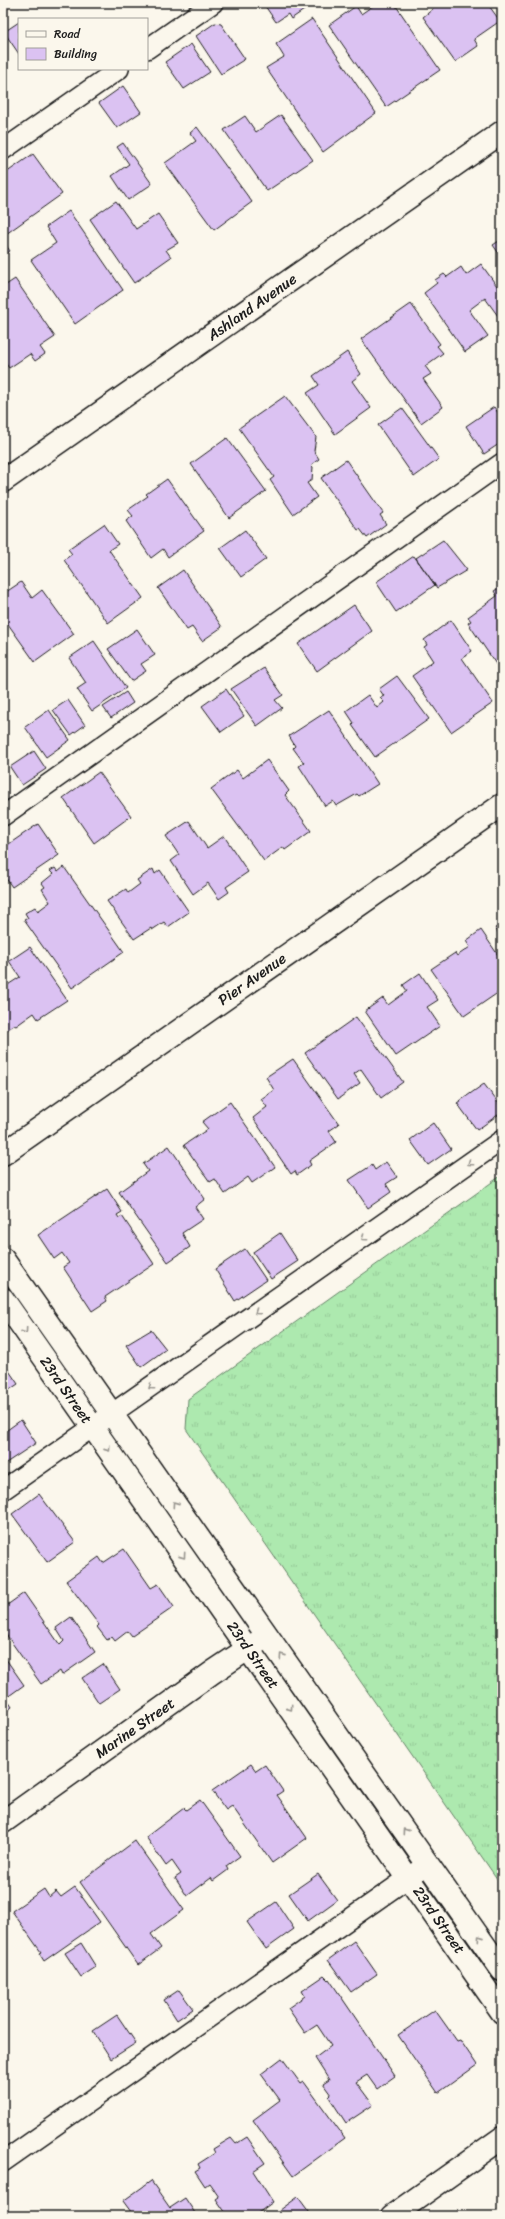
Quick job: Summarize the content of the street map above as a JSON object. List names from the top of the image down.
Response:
{
  "streets": {
    "street": [
      "Ashland Avenue",
      "Pier Avenue",
      "23rd Street",
      "Marine Street"
    ]
  },
  "crossings": [
    ["23rd Street", "Marine Street"]
  ],
  "legend": ["Road", "Building"]
}
